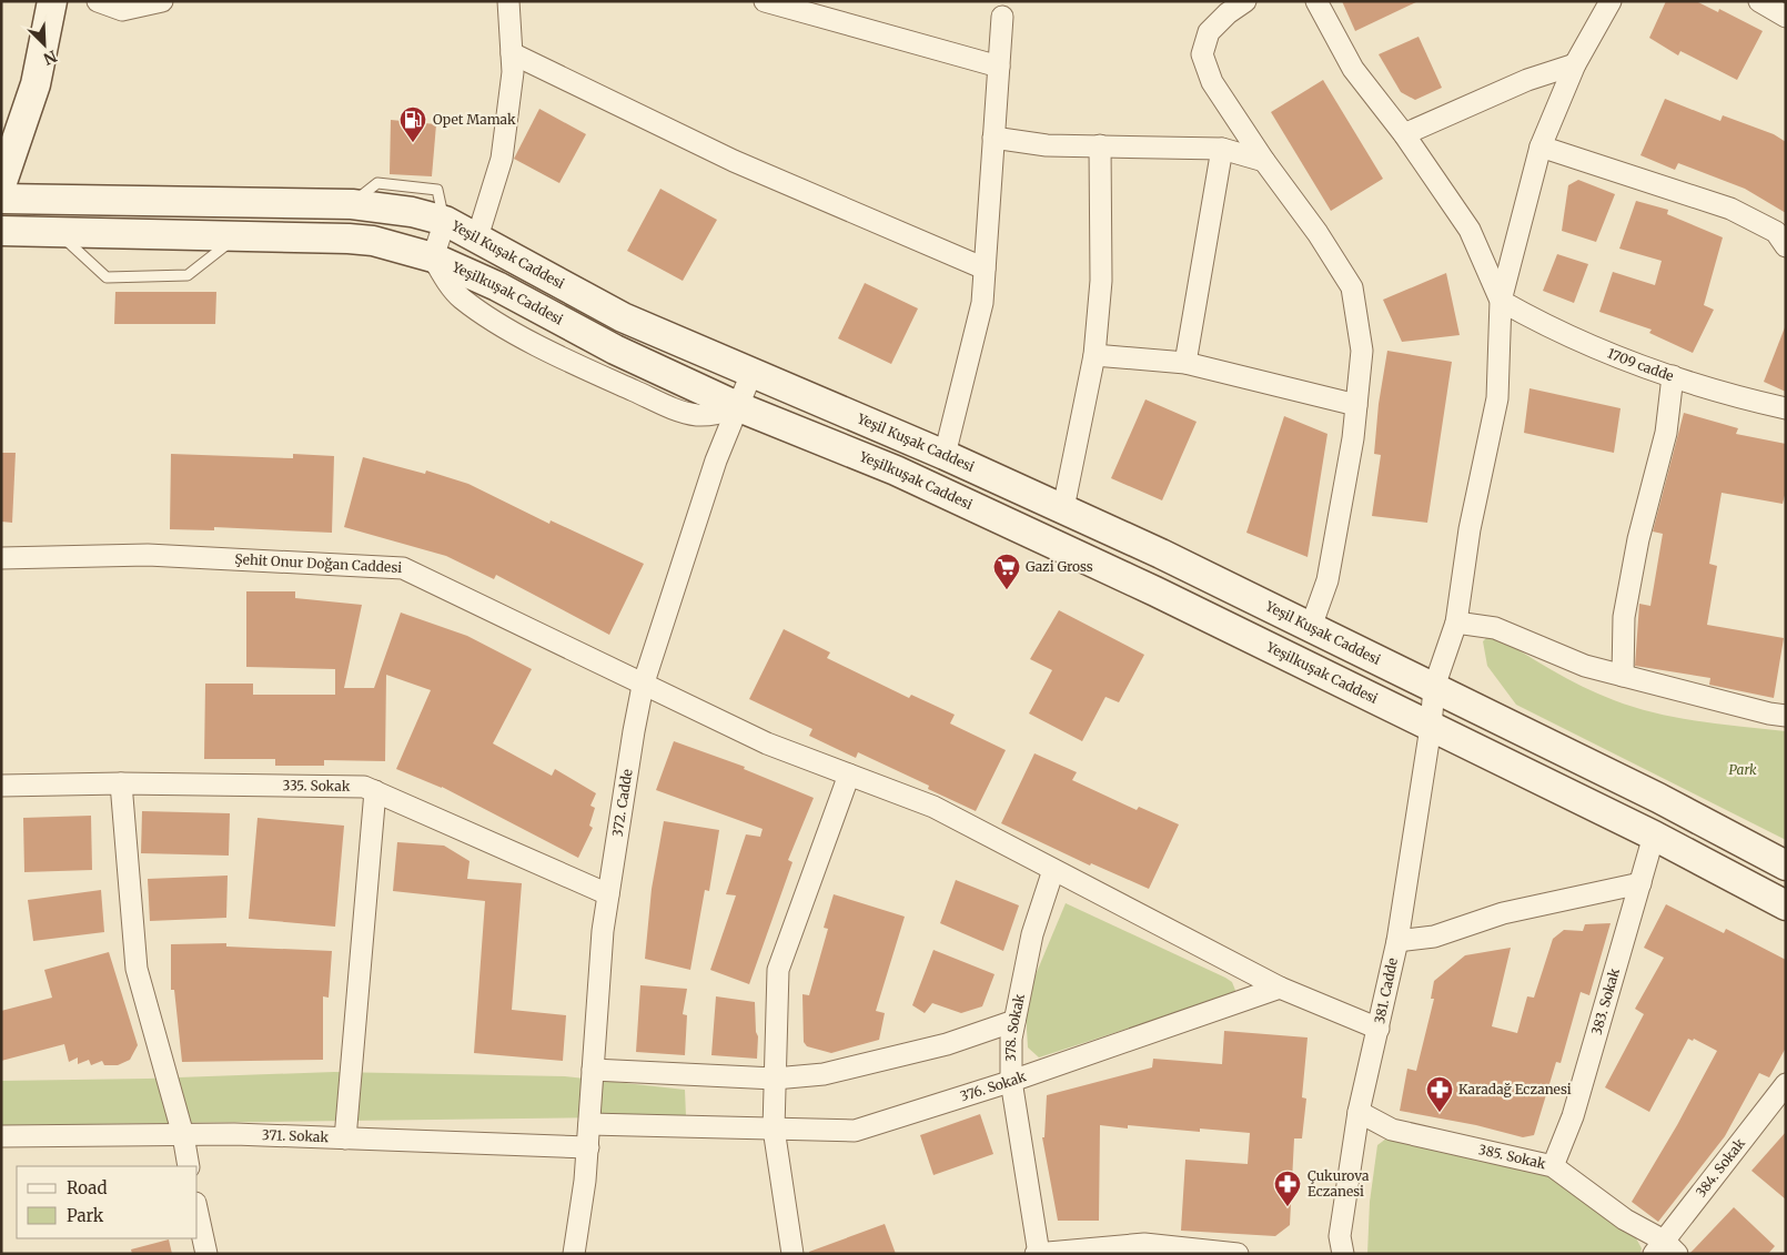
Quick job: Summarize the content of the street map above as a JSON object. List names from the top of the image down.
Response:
{
  "streets": {
    "main road": ["Yeşil Kuşak Caddesi", "Yeşilkuşak Caddesi"],
    "street": [
      "1709 cadde",
      "Şehit Onur Doğan Caddesi",
      "335. Sokak",
      "372. Cadde",
      "381. Cadde",
      "383. Sokak",
      "378. Sokak",
      "376. Sokak",
      "371. Sokak",
      "385. Sokak",
      "384. Sokak"
    ]
  },
  "crossings": [
    ["Yeşil Kuşak Caddesi", "372. Cadde"],
    ["Yeşil Kuşak Caddesi", "381. Cadde"],
    ["Yeşilkuşak Caddesi", "372. Cadde"],
    ["Yeşilkuşak Caddesi", "381. Cadde"],
    ["Yeşilkuşak Caddesi", "383. Sokak"],
    ["1709 cadde", "381. Cadde"],
    ["Şehit Onur Doğan Caddesi", "372. Cadde"],
    ["Şehit Onur Doğan Caddesi", "378. Sokak"],
    ["Şehit Onur Doğan Caddesi", "376. Sokak"],
    ["335. Sokak", "372. Cadde"],
    ["372. Cadde", "376. Sokak"],
    ["372. Cadde", "371. Sokak"],
    ["381. Cadde", "385. Sokak"],
    ["383. Sokak", "385. Sokak"],
    ["378. Sokak", "376. Sokak"],
    ["385. Sokak", "384. Sokak"]
  ],
  "parks": ["Park"],
  "places": {
    "fuel station": ["Opet Mamak"],
    "supermarket": ["Gazi Gross"],
    "pharmacy": ["Karadağ Eczanesi", "Çukurova Eczanesi"]
  },
  "legend": ["Road", "Park"],
  "north": "bottom right"
}
